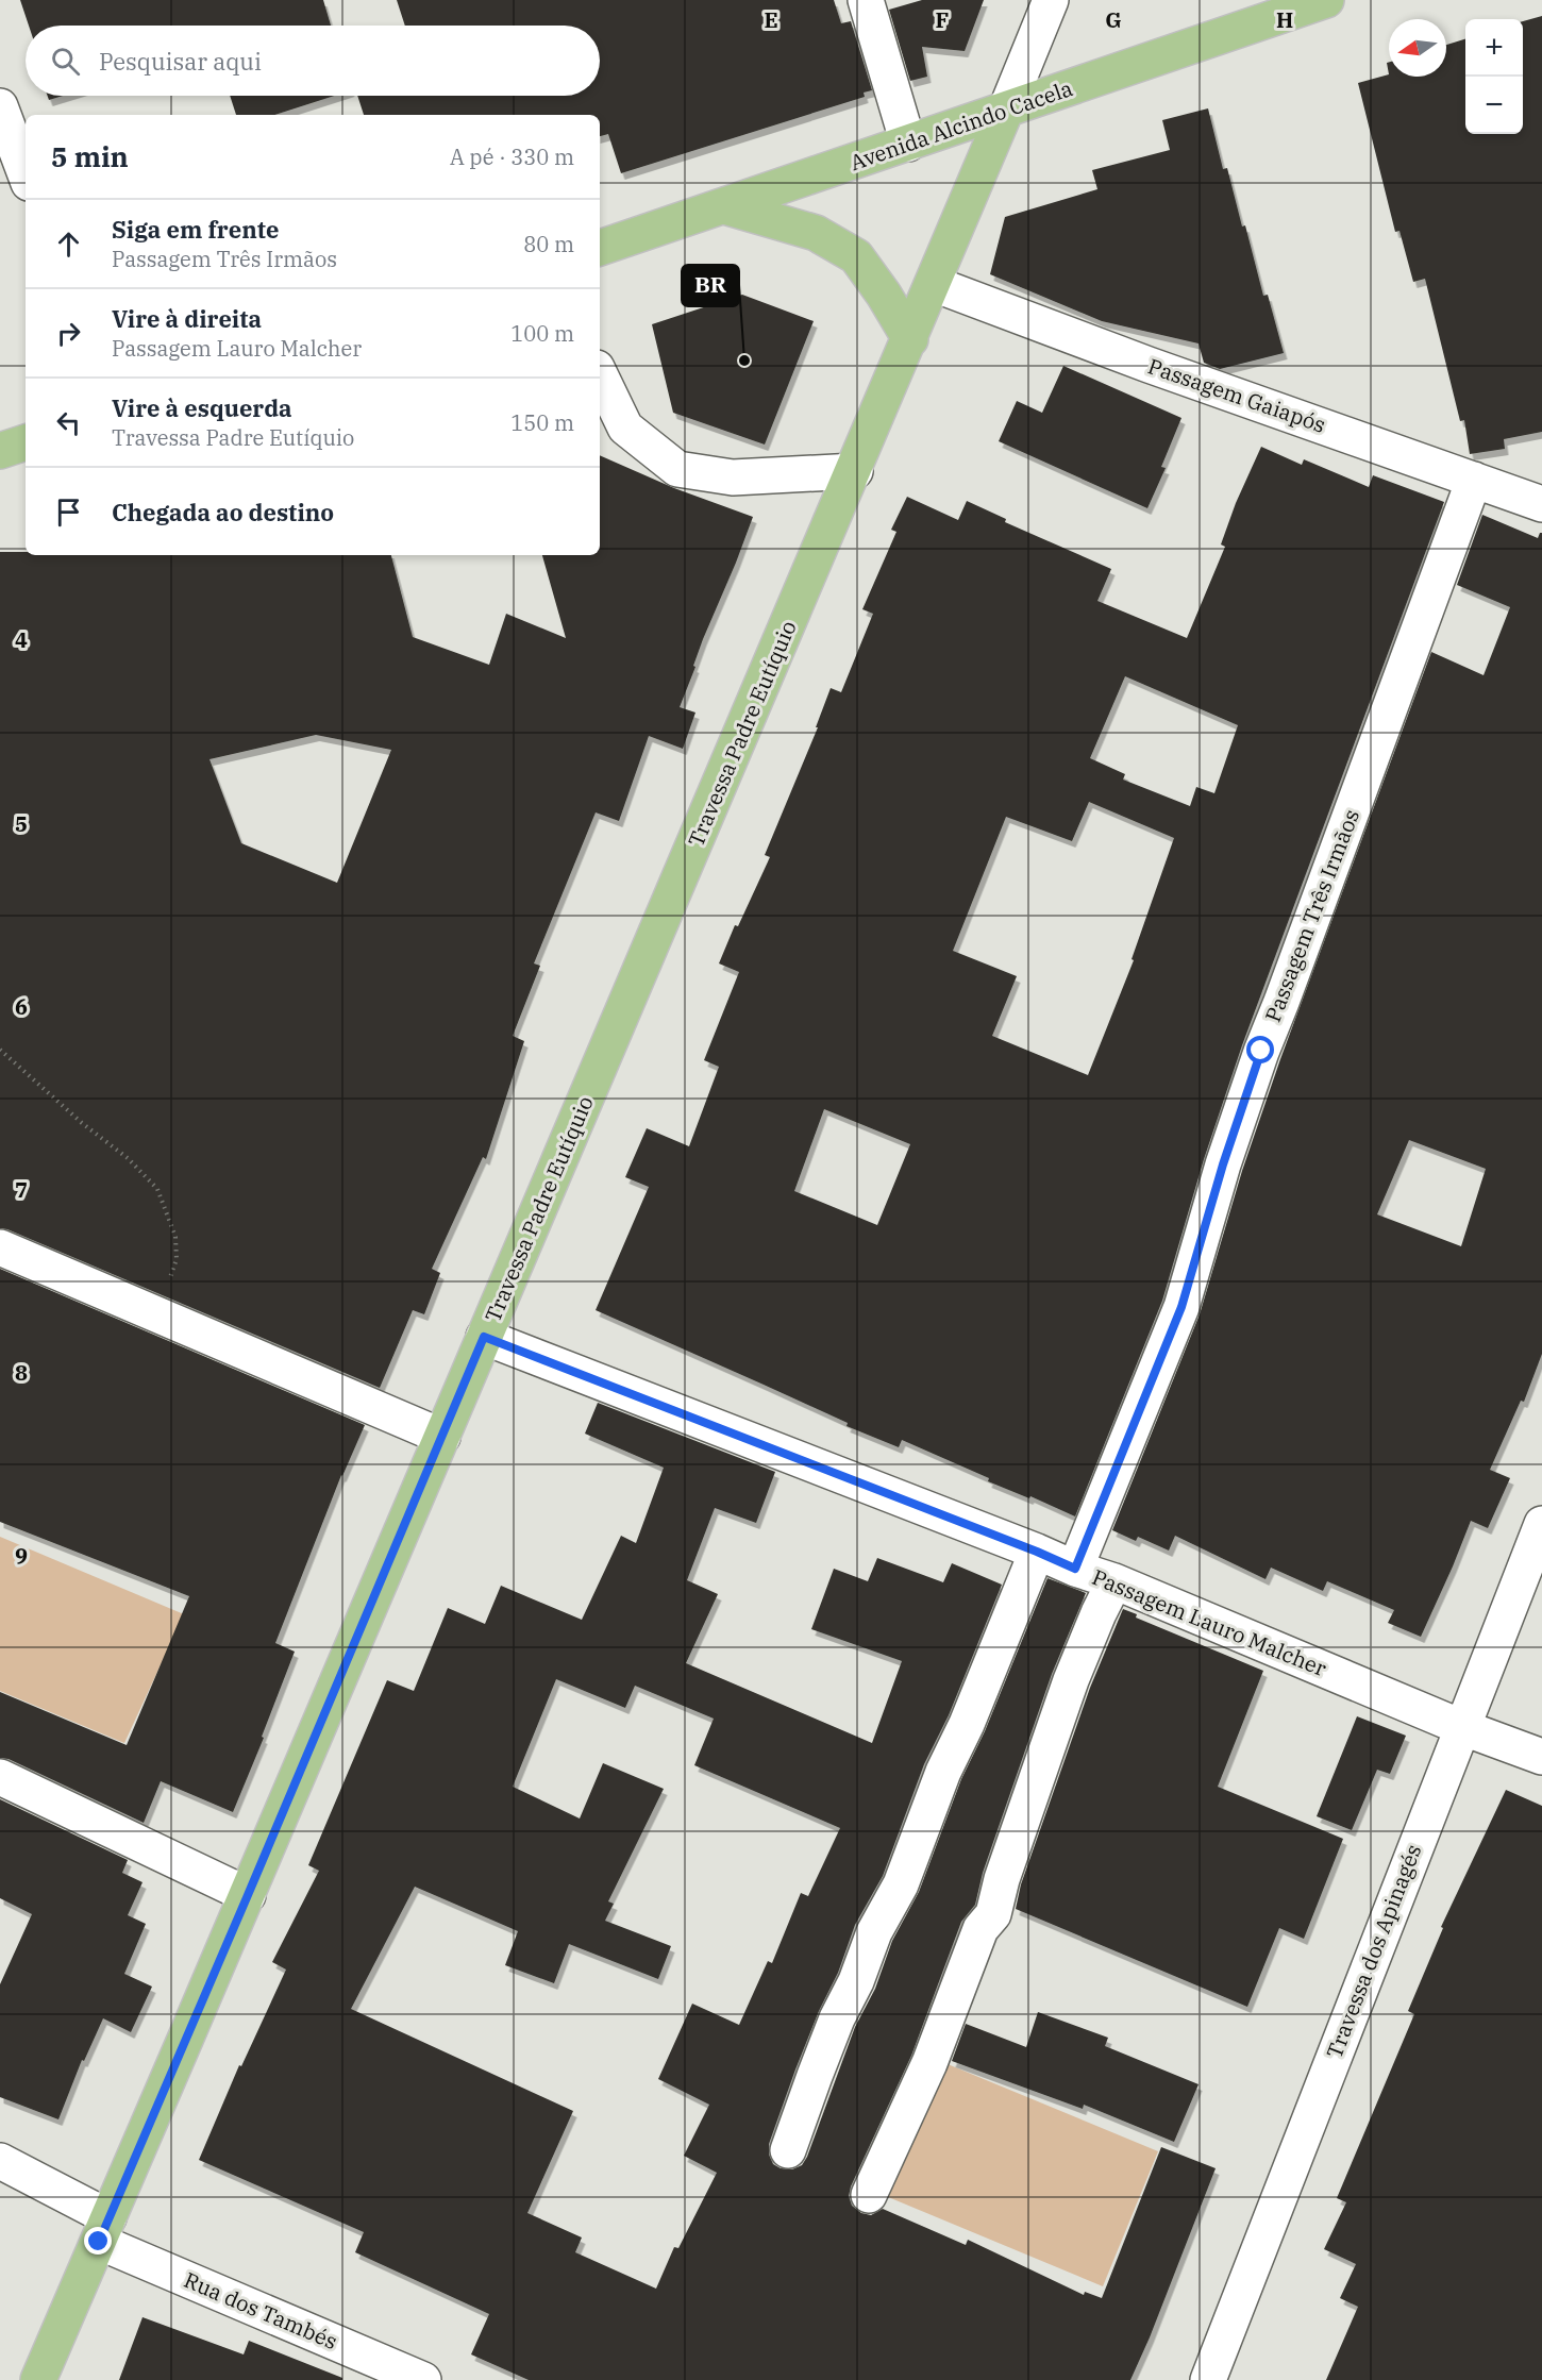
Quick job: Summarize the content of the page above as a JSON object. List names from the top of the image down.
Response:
{
  "streets": {
    "main road": ["Avenida Alcindo Cacela", "Travessa Padre Eutíquio"],
    "street": [
      "Passagem Gaiapós",
      "Passagem Três Irmãos",
      "Passagem Lauro Malcher",
      "Travessa dos Apinagés",
      "Rua dos Tambés"
    ]
  },
  "crossings": [
    ["Avenida Alcindo Cacela", "Travessa Padre Eutíquio"],
    ["Passagem Gaiapós", "Travessa Padre Eutíquio"],
    ["Passagem Gaiapós", "Passagem Três Irmãos"],
    ["Travessa Padre Eutíquio", "Passagem Lauro Malcher"],
    ["Travessa Padre Eutíquio", "Rua dos Tambés"],
    ["Passagem Três Irmãos", "Passagem Lauro Malcher"],
    ["Passagem Lauro Malcher", "Travessa dos Apinagés"]
  ],
  "places": ["BR"],
  "north": "left",
  "page": {
    "map_buttons": ["+", "−"],
    "search": "Pesquisar aqui",
    "heading": ["5 min", "A pé · 330 m"],
    "list": [
      ["Siga em frente", "Passagem Três Irmãos", "80 m"],
      ["Vire à direita", "Passagem Lauro Malcher", "100 m"],
      ["Vire à esquerda", "Travessa Padre Eutíquio", "150 m"],
      "Chegada ao destino"
    ]
  },
  "grid": {
    "columns": [
      "E",
      "F",
      "G",
      "H"
    ],
    "rows": [
      "4",
      "5",
      "6",
      "7",
      "8",
      "9"
    ]
  }
}
